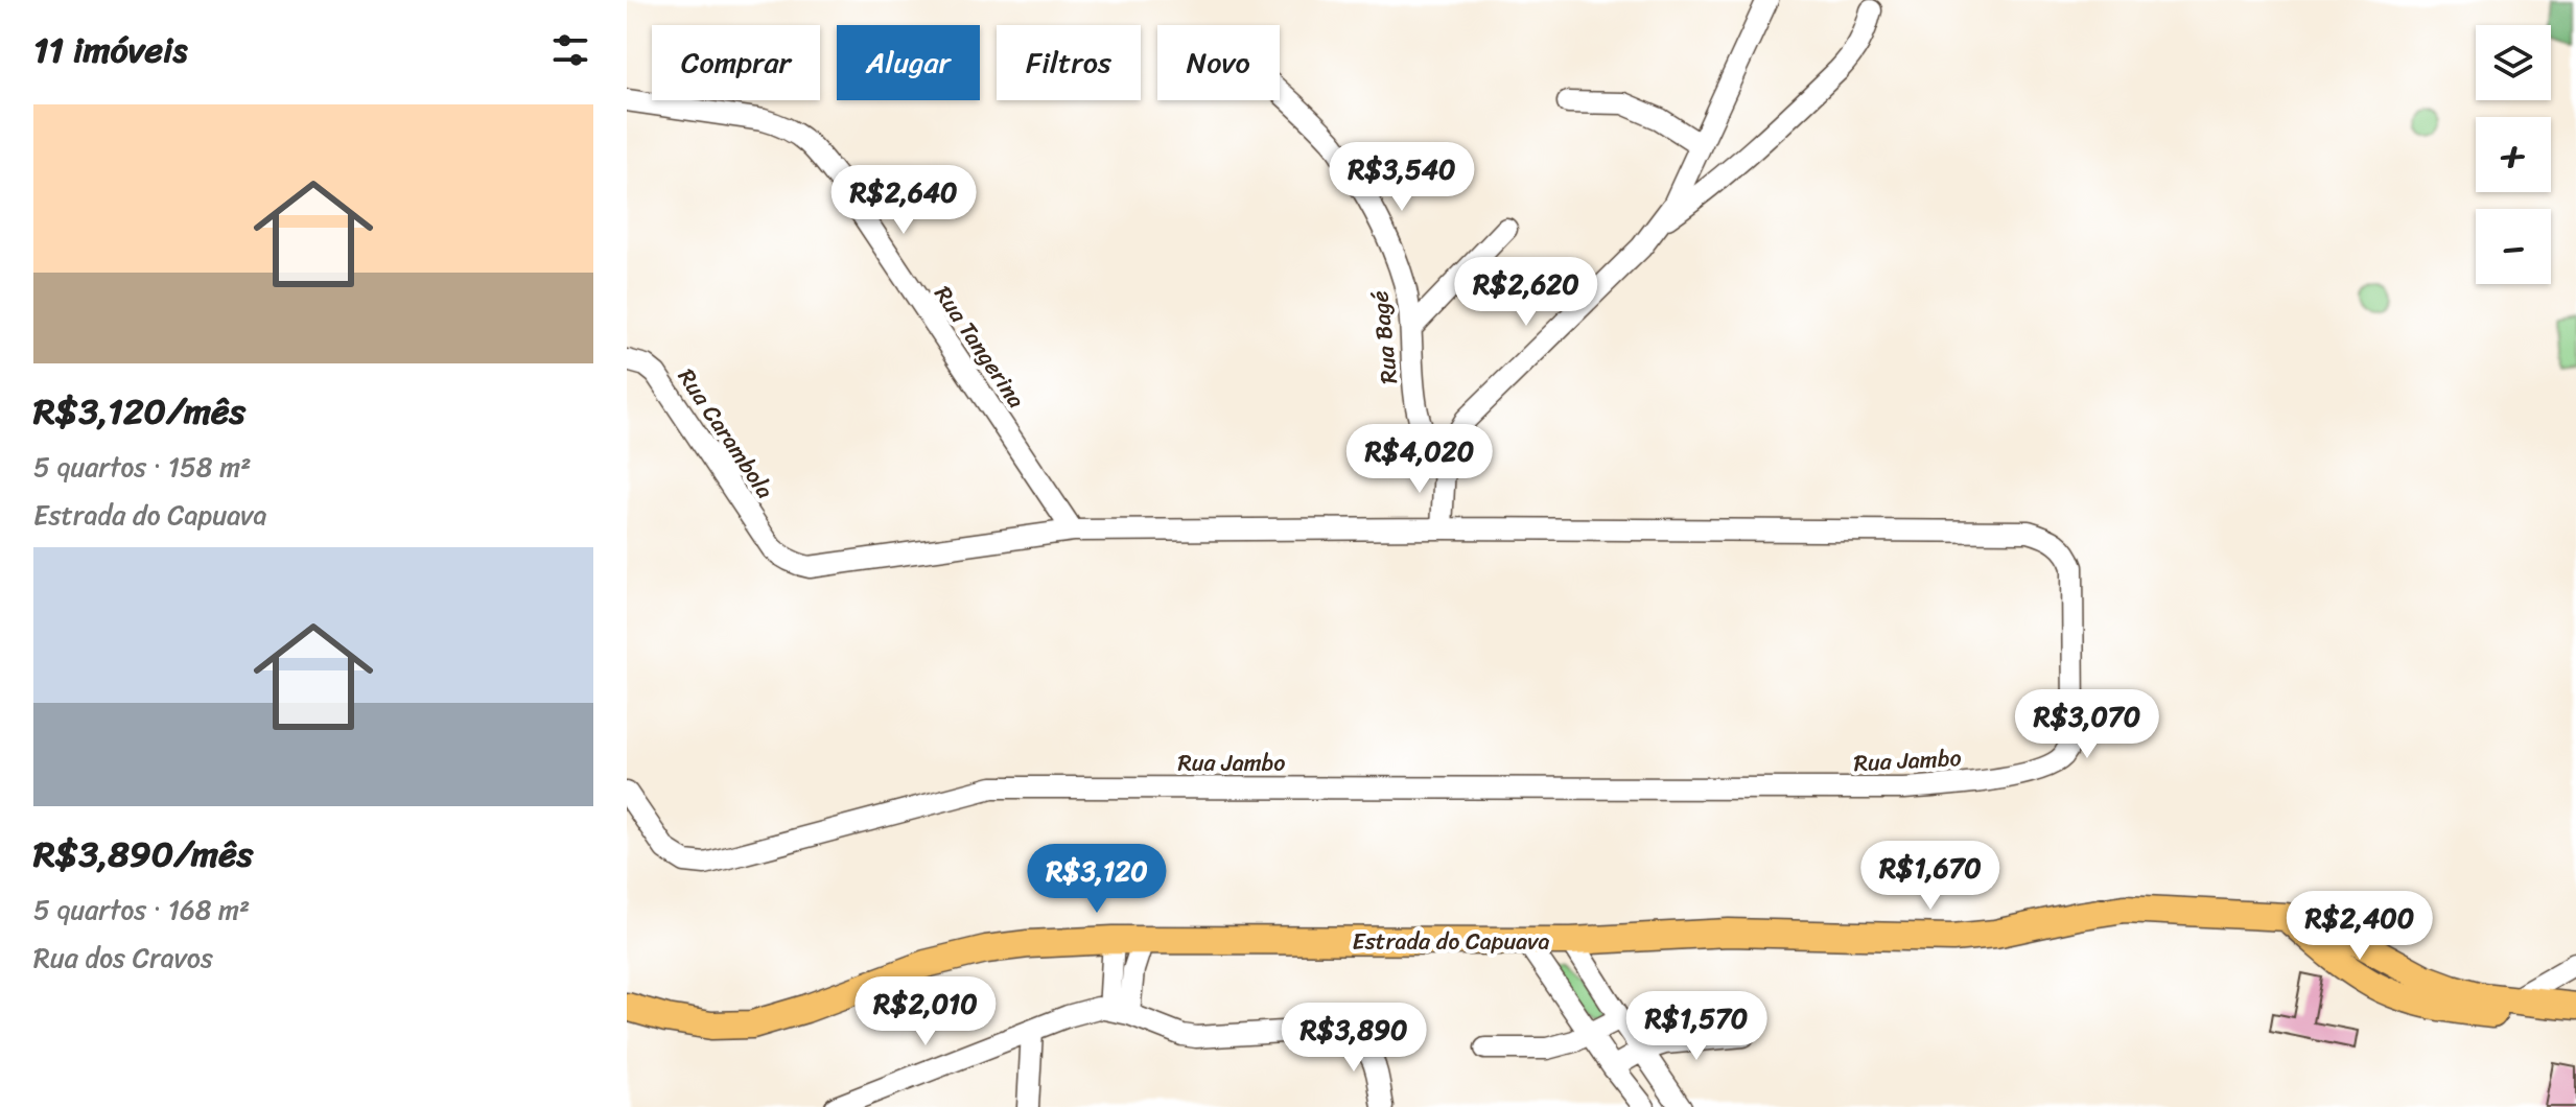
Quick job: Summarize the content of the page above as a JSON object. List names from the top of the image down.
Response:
{
  "streets": {
    "main road": ["Estrada do Capuava"],
    "street": [
      "Rua Bagé",
      "Rua Tangerina",
      "Rua Carambola",
      "Rua Jambo"
    ]
  },
  "crossings": [
    ["Rua Tangerina", "Rua Jambo"],
    ["Rua Carambola", "Rua Jambo"]
  ],
  "page": {
    "heading": "11 imóveis",
    "map_buttons": ["+", "−"],
    "chip": [
      "Comprar",
      "Alugar",
      "Filtros",
      "Novo"
    ],
    "list": [
      {
        "name": "R$3,120/mês",
        "note": "5 quartos · 158 m² · Estrada do Capuava"
      },
      {
        "name": "R$3,890/mês",
        "note": "5 quartos · 168 m² · Rua dos Cravos"
      }
    ],
    "price": [
      "R$3,540",
      "R$2,640",
      "R$2,620",
      "R$4,020",
      "R$3,070",
      "R$1,670",
      "R$3,120",
      "R$2,400",
      "R$2,010",
      "R$1,570",
      "R$3,890"
    ]
  }
}
